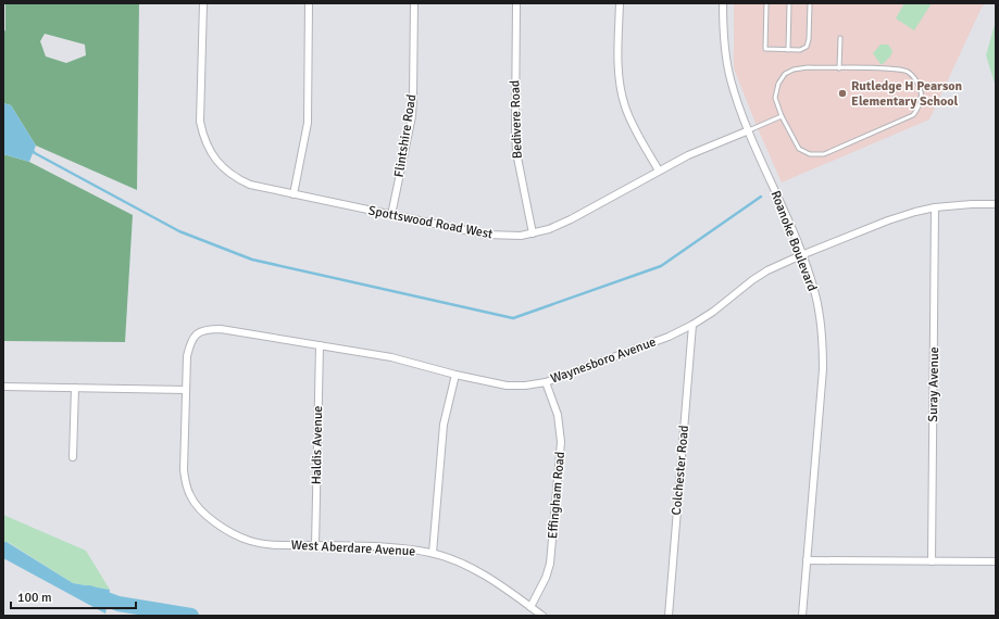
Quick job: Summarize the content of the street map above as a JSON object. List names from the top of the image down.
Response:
{
  "streets": {
    "street": [
      "Bedivere Road",
      "Flintshire Road",
      "Spottswood Road West",
      "Roanoke Boulevard",
      "Waynesboro Avenue",
      "Suray Avenue",
      "Haldis Avenue",
      "Colchester Road",
      "Effingham Road",
      "West Aberdare Avenue"
    ]
  },
  "crossings": [
    ["Bedivere Road", "Spottswood Road West"],
    ["Flintshire Road", "Spottswood Road West"],
    ["Spottswood Road West", "Roanoke Boulevard"],
    ["Roanoke Boulevard", "Waynesboro Avenue"],
    ["Waynesboro Avenue", "Suray Avenue"],
    ["Waynesboro Avenue", "Haldis Avenue"],
    ["Waynesboro Avenue", "Colchester Road"],
    ["Waynesboro Avenue", "Effingham Road"],
    ["Waynesboro Avenue", "West Aberdare Avenue"],
    ["Haldis Avenue", "West Aberdare Avenue"],
    ["Effingham Road", "West Aberdare Avenue"]
  ],
  "places": ["Rutledge H Pearson Elementary School"],
  "scale_bar": "100 m"
}
